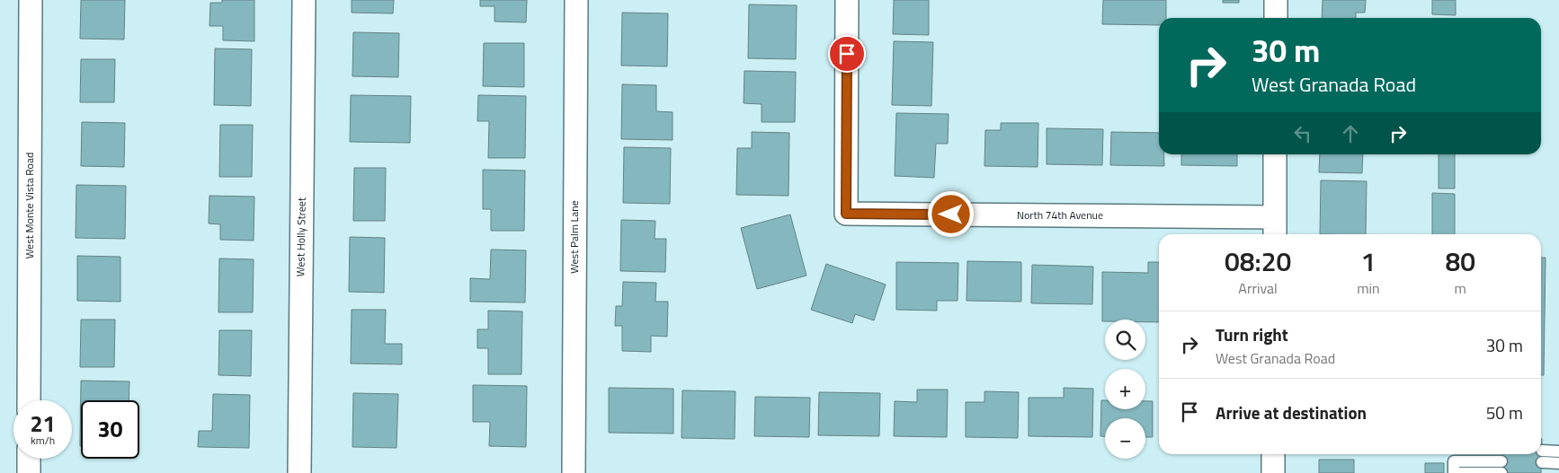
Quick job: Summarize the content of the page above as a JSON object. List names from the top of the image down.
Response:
{
  "streets": {
    "street": [
      "West Monte Vista Road",
      "North 74th Avenue",
      "West Holly Street",
      "West Palm Lane"
    ]
  },
  "page": {
    "turn": ["30 m", "West Granada Road"],
    "eta": [
      "08:20",
      "Arrival",
      "1",
      "min",
      "80",
      "m"
    ],
    "list": [
      {
        "name": "Turn right",
        "note": "West Granada Road",
        "value": "30 m"
      },
      {
        "name": "Arrive at destination",
        "value": "50 m"
      }
    ],
    "map_buttons": ["+", "−"],
    "speed": "21 km/h",
    "limit": "30"
  }
}
